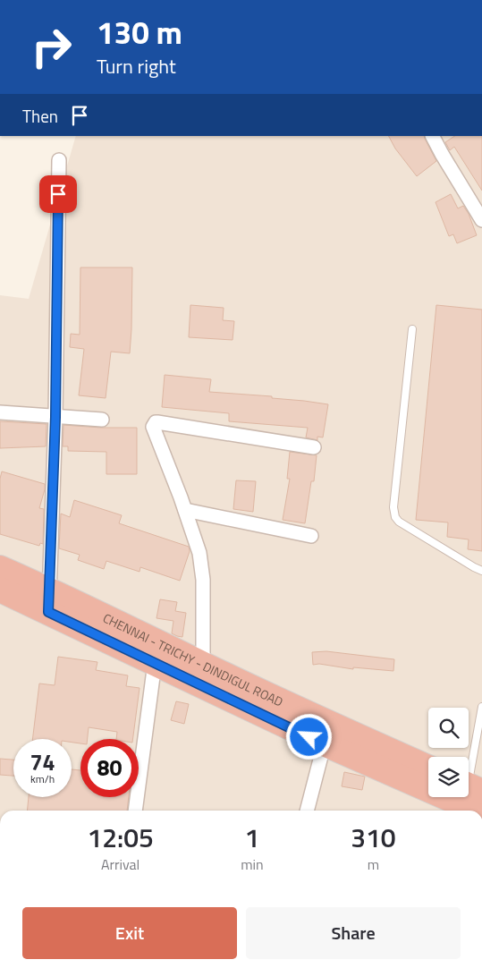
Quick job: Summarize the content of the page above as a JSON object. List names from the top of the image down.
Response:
{
  "streets": {
    "highway": ["CHENNAI - TRICHY - DINDIGUL ROAD"]
  },
  "page": {
    "turn": ["130 m", "Turn right"],
    "then": "Then",
    "speed": "74 km/h",
    "limit": "80",
    "eta": [
      "12:05",
      "Arrival",
      "1",
      "min",
      "310",
      "m"
    ],
    "buttons": ["Exit", "Share"]
  }
}
